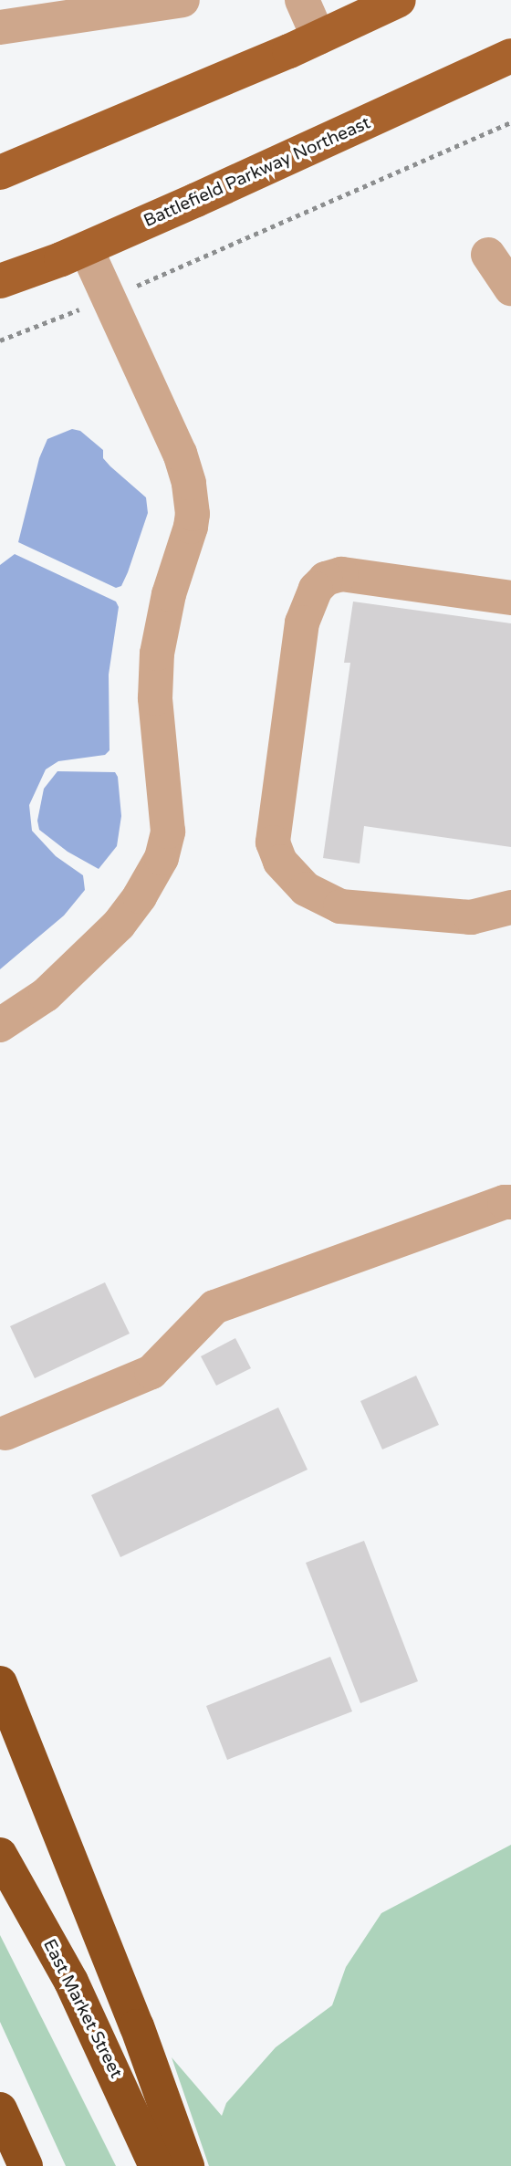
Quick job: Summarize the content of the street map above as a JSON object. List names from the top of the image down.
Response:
{
  "streets": {
    "highway": ["East Market Street"],
    "main road": ["Battlefield Parkway Northeast"]
  }
}
